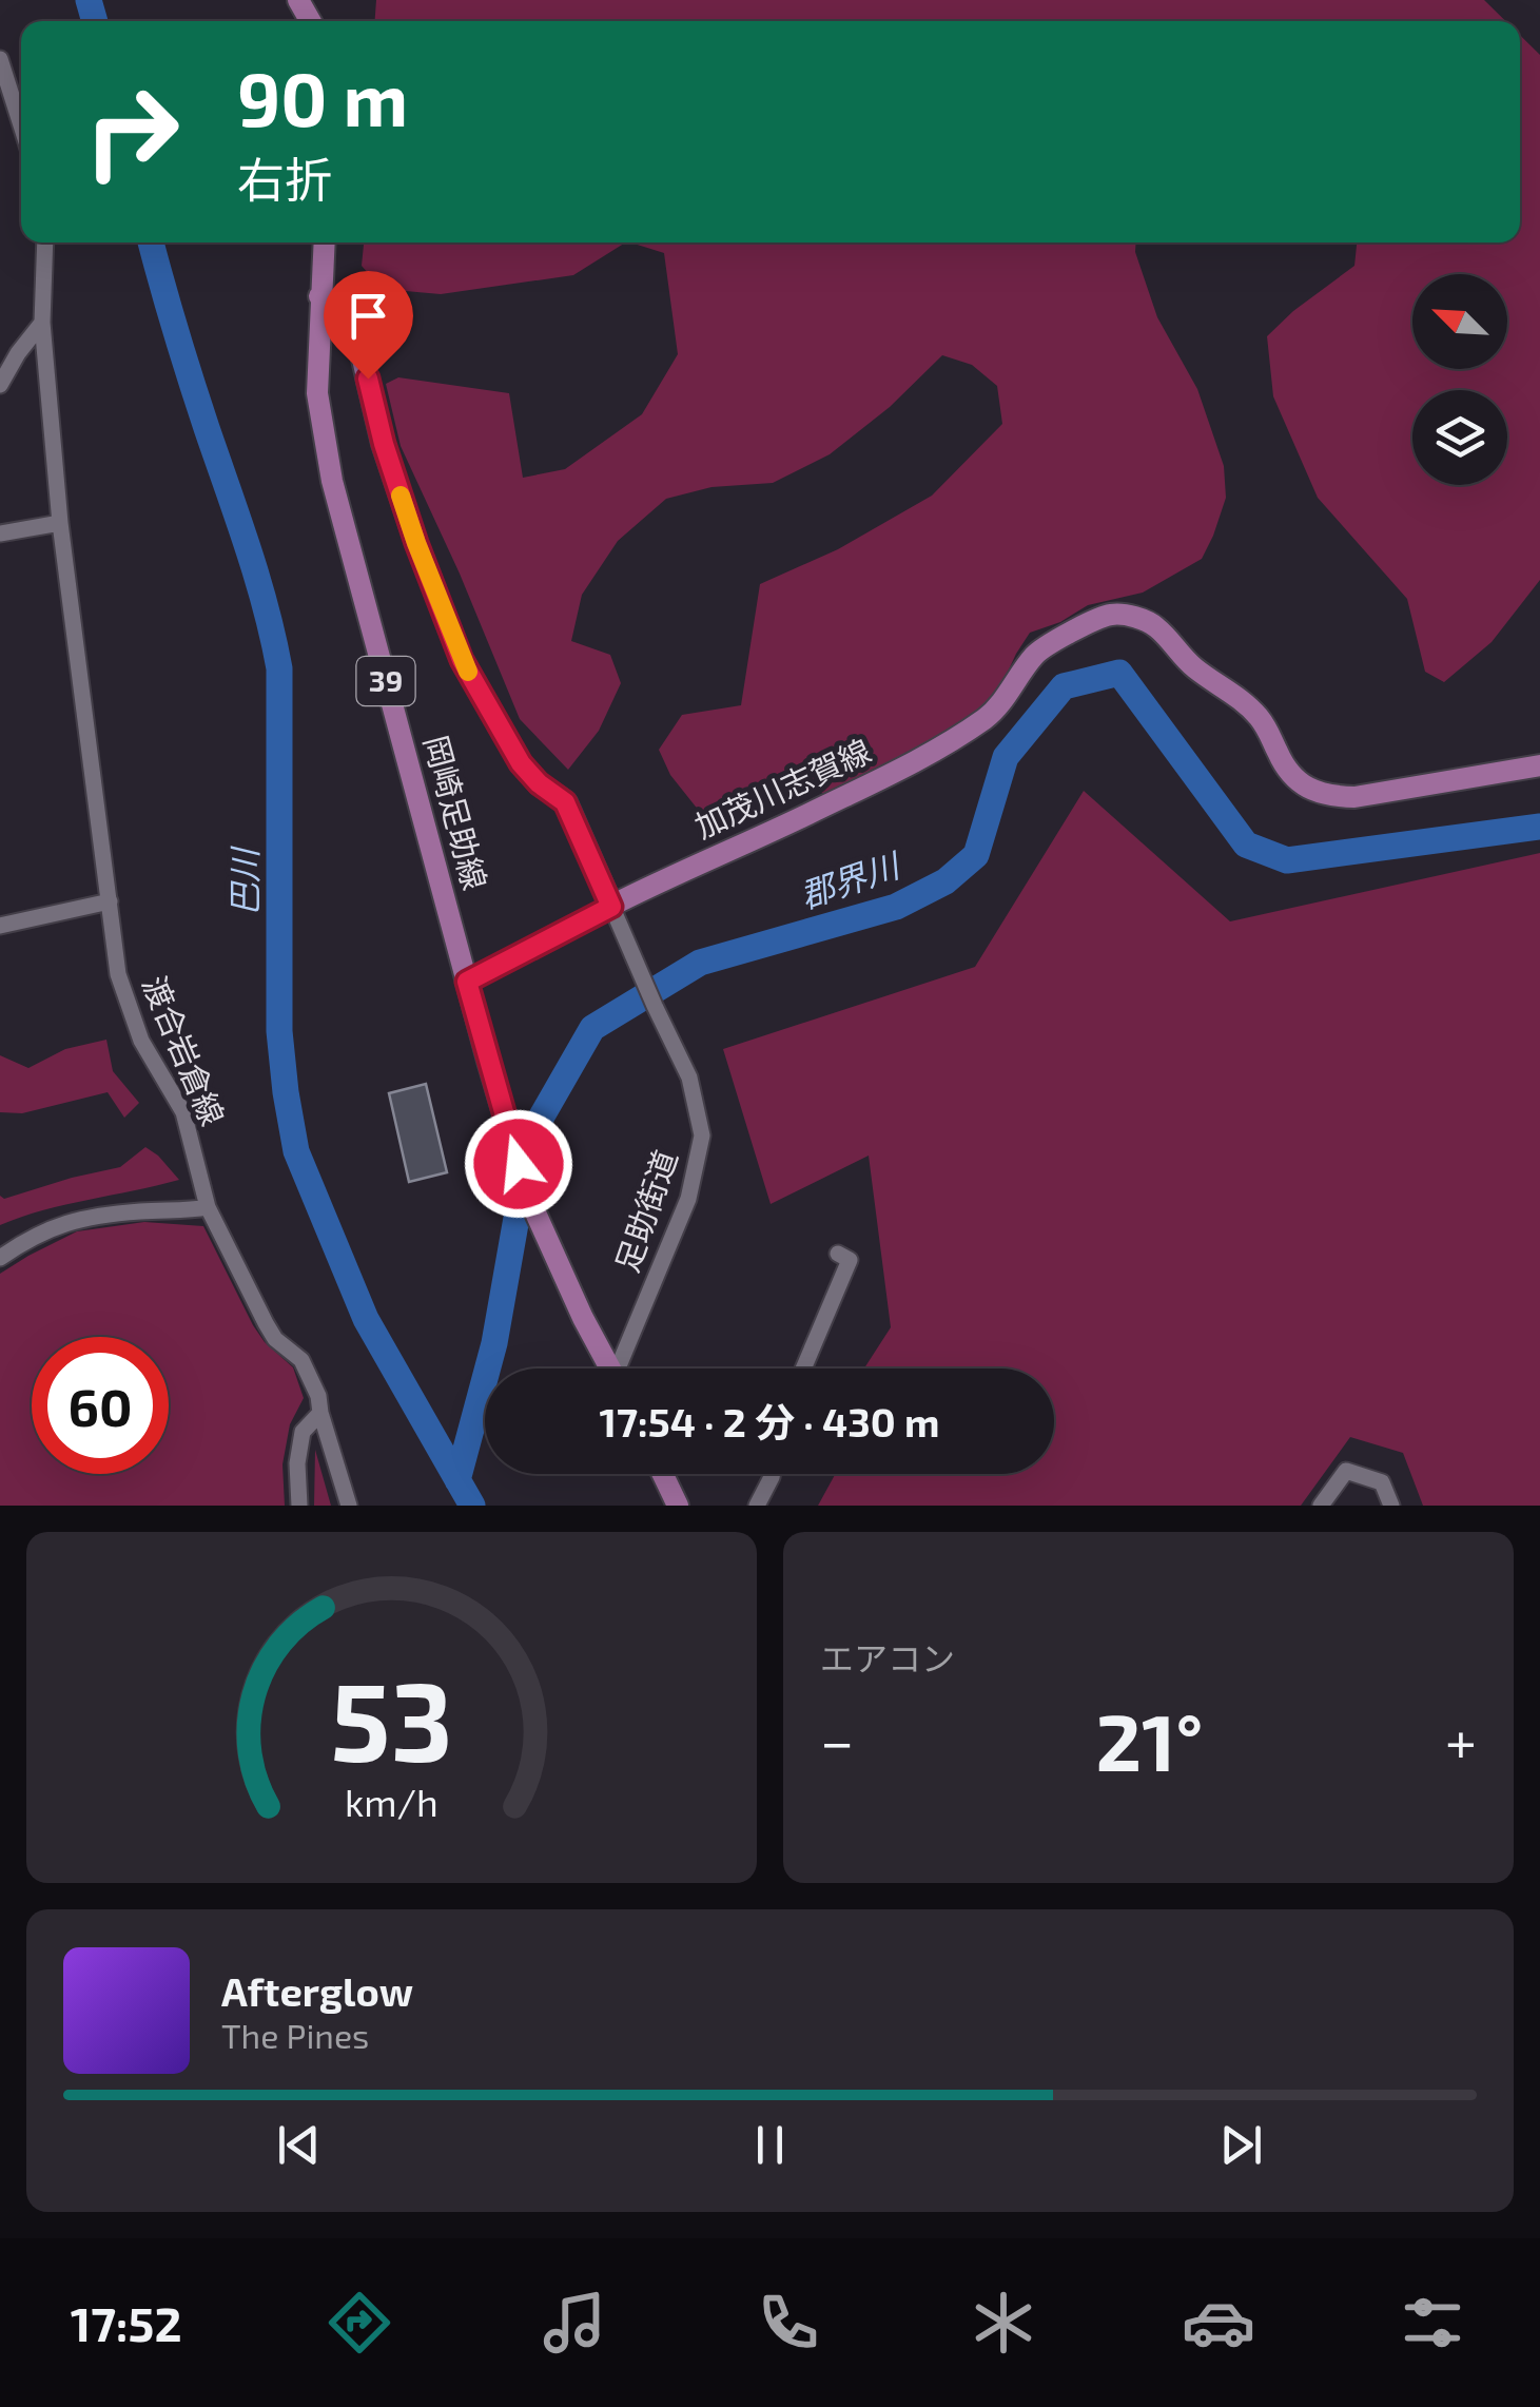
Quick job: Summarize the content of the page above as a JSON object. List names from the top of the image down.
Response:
{
  "streets": {
    "main road": ["39", "加茂川志賀線", "岡崎足助線"],
    "street": ["渡合岩倉線", "足助街道"]
  },
  "crossings": [
    ["加茂川志賀線", "足助街道"]
  ],
  "water": ["郡界川", "巴川"],
  "north": "top left",
  "page": {
    "turn": ["90 m", "右折"],
    "limit": "60",
    "trip": "17:54 · 2 分 · 430 m",
    "tile": "エアコン",
    "heat": ["−", "21°", "+"],
    "song": ["Afterglow", "The Pines"],
    "tabs": "17:52",
    "gauge": ["53", "km/h"]
  }
}
